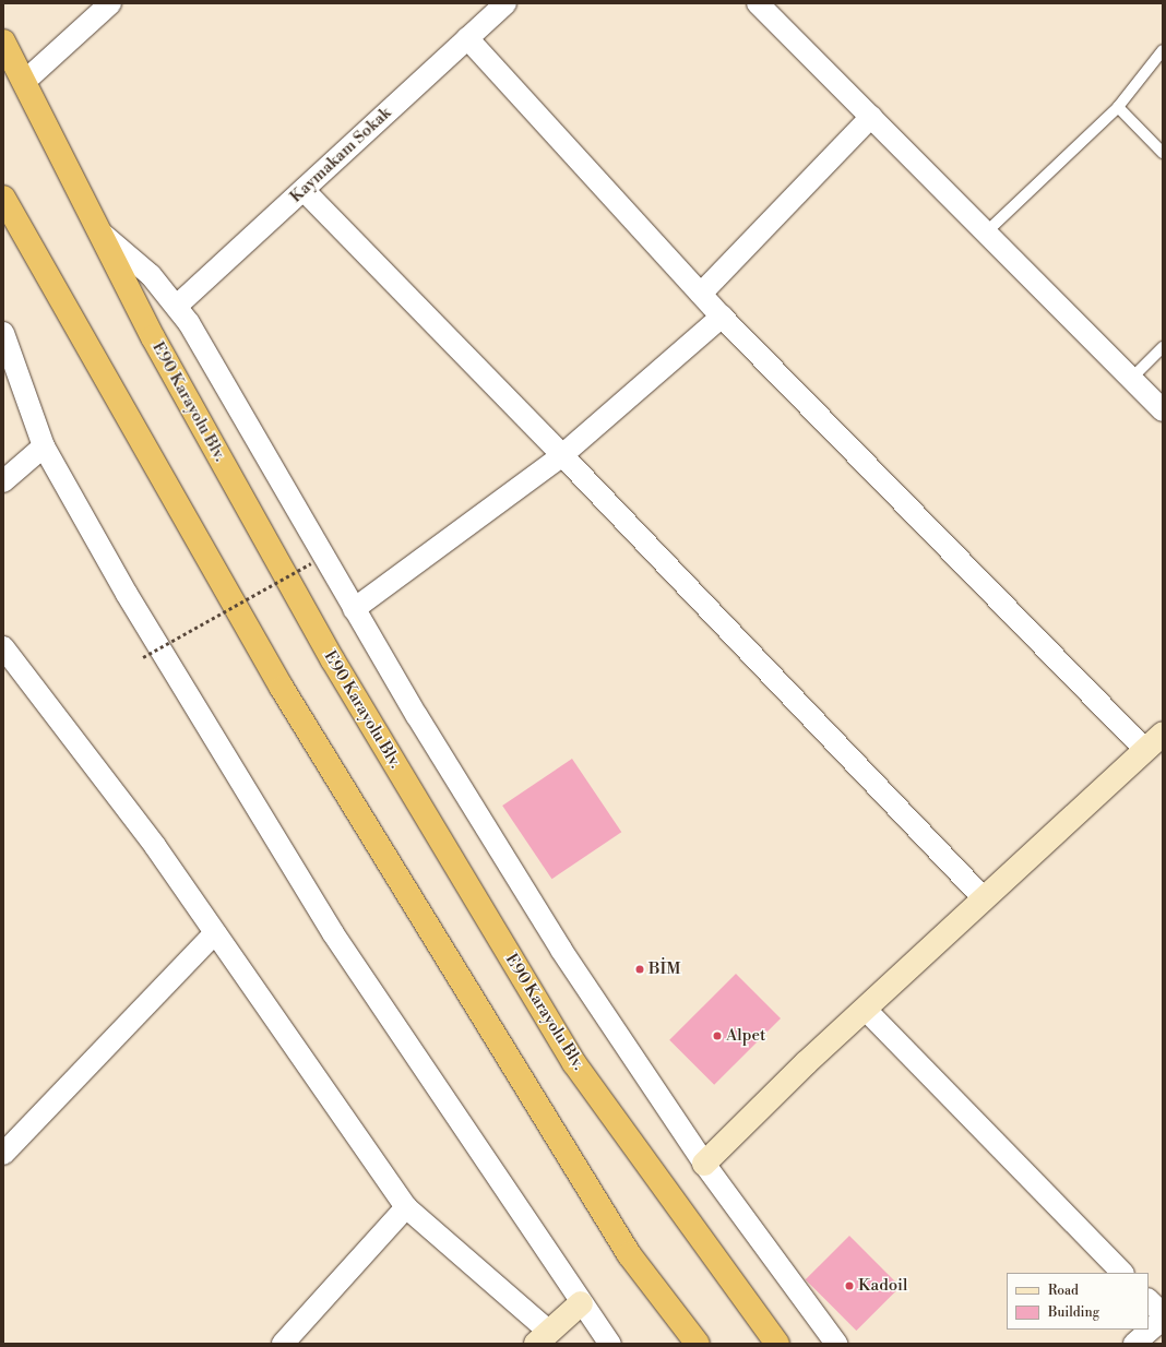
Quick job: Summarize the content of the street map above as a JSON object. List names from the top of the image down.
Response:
{
  "streets": {
    "highway": ["E90 Karayolu Blv."],
    "street": ["Kaymakam Sokak"]
  },
  "places": ["BİM", "Alpet", "Kadoil"],
  "legend": ["Road", "Building"]
}
